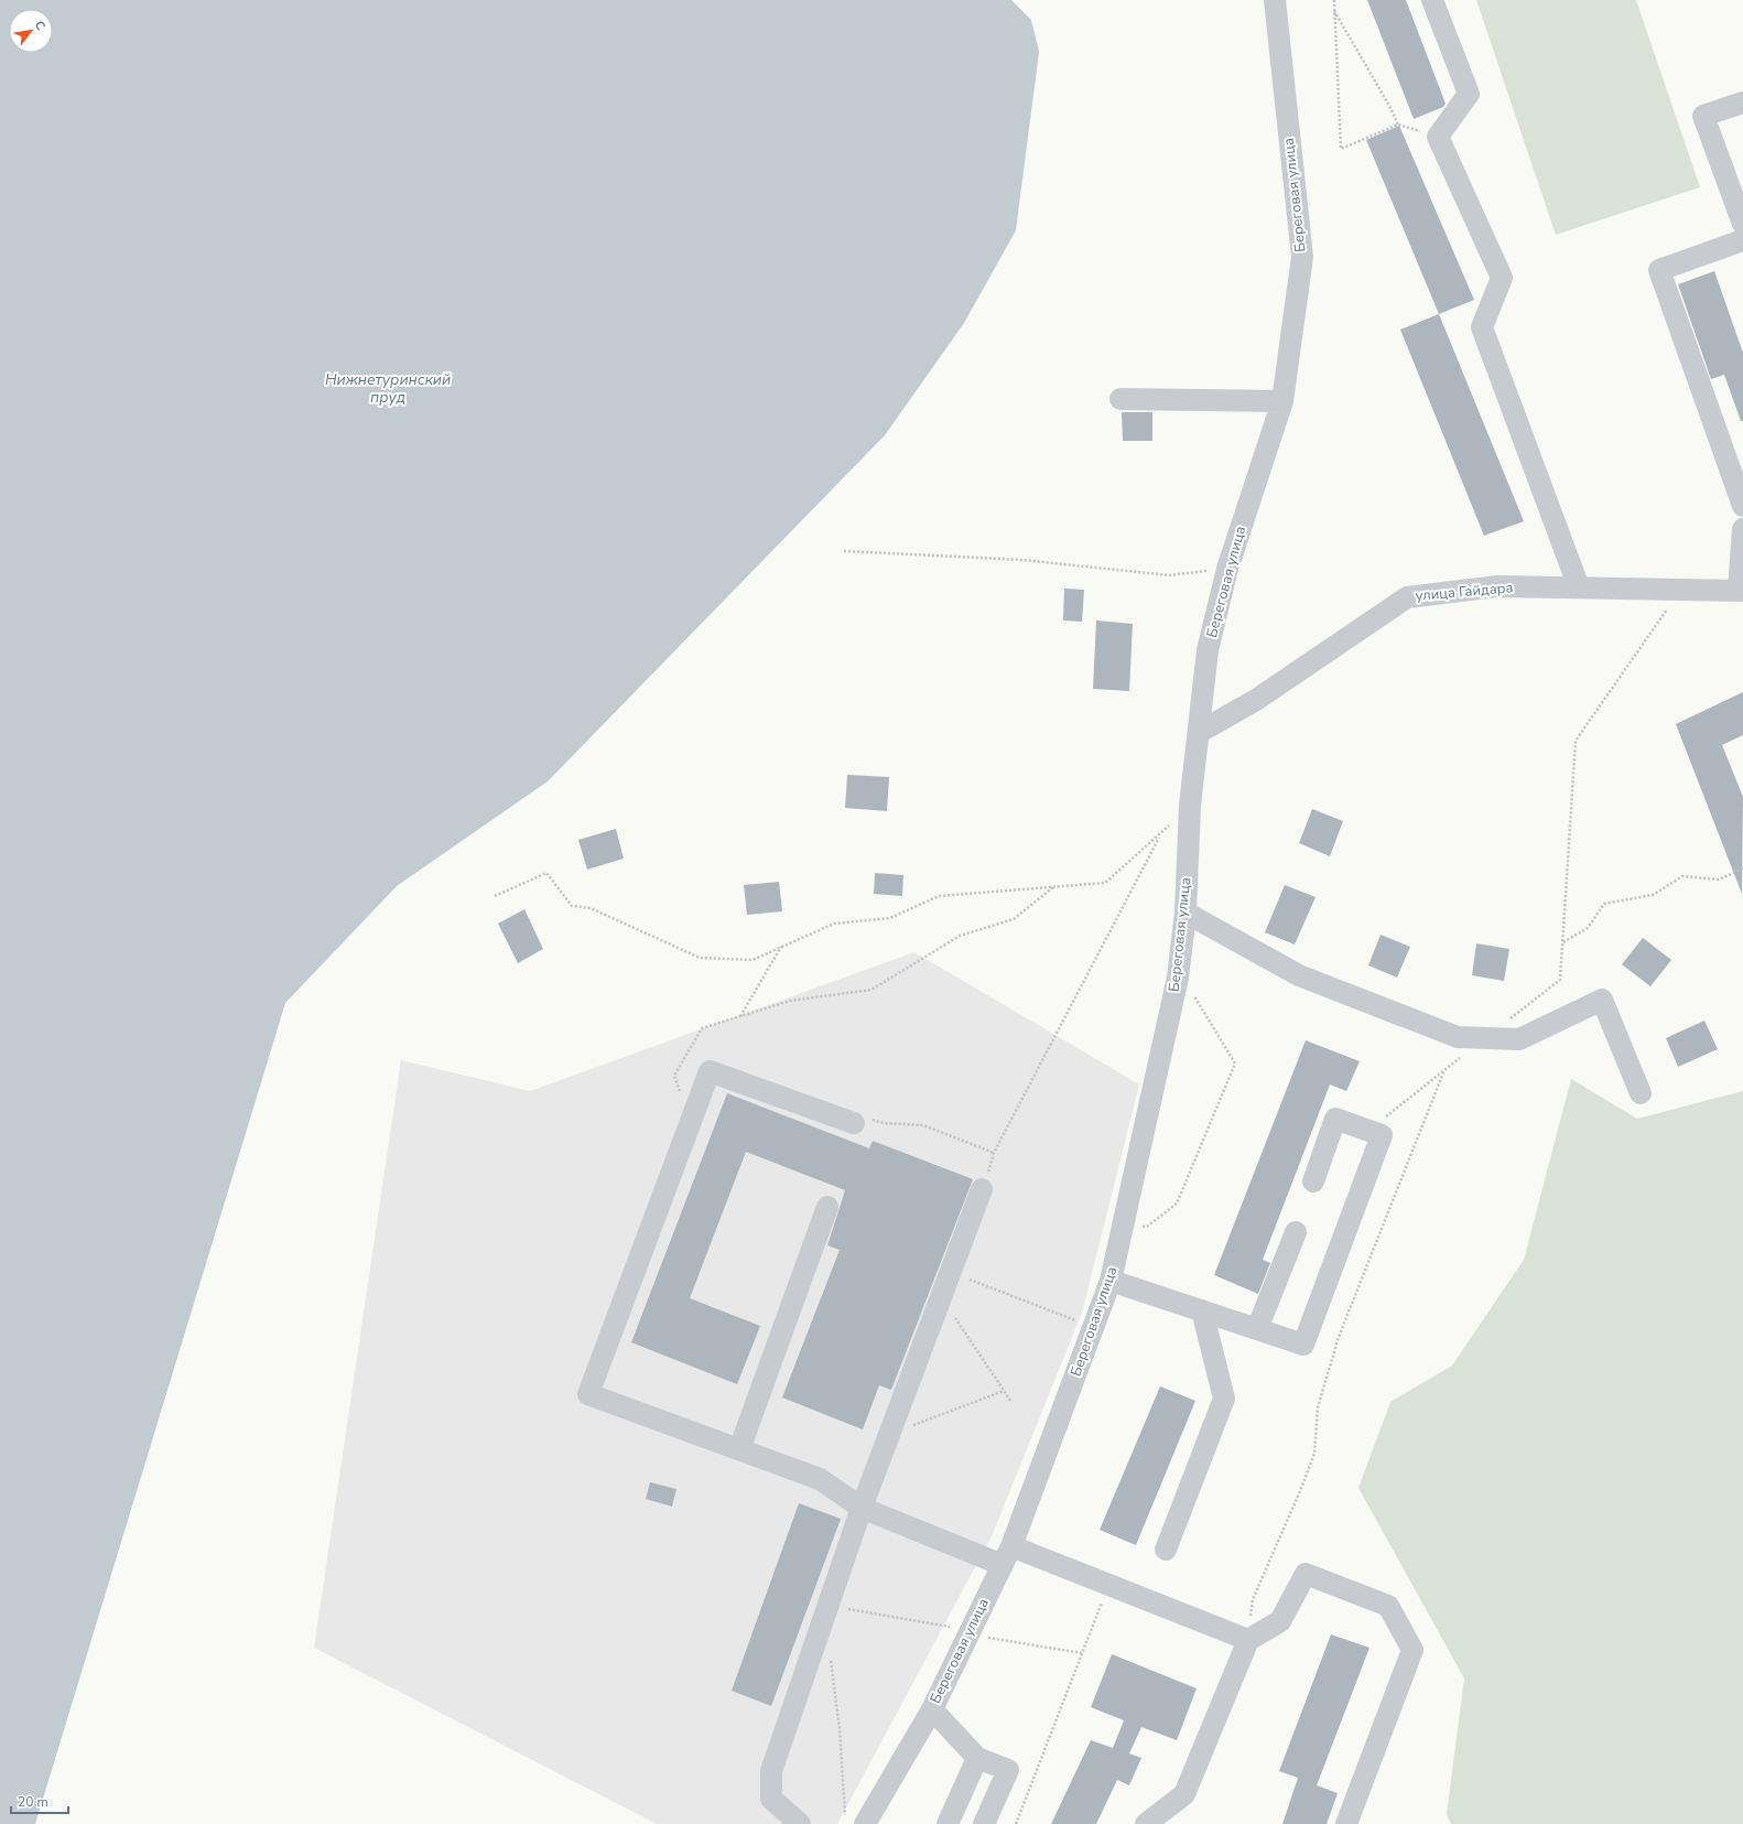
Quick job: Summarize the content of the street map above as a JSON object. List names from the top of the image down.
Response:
{
  "streets": {
    "street": ["Береговая улица", "улица Гайдара"]
  },
  "crossings": [
    ["Береговая улица", "улица Гайдара"]
  ],
  "water": ["Нижнетуринский пруд"],
  "scale_bar": "20 m",
  "north": "top right"
}
